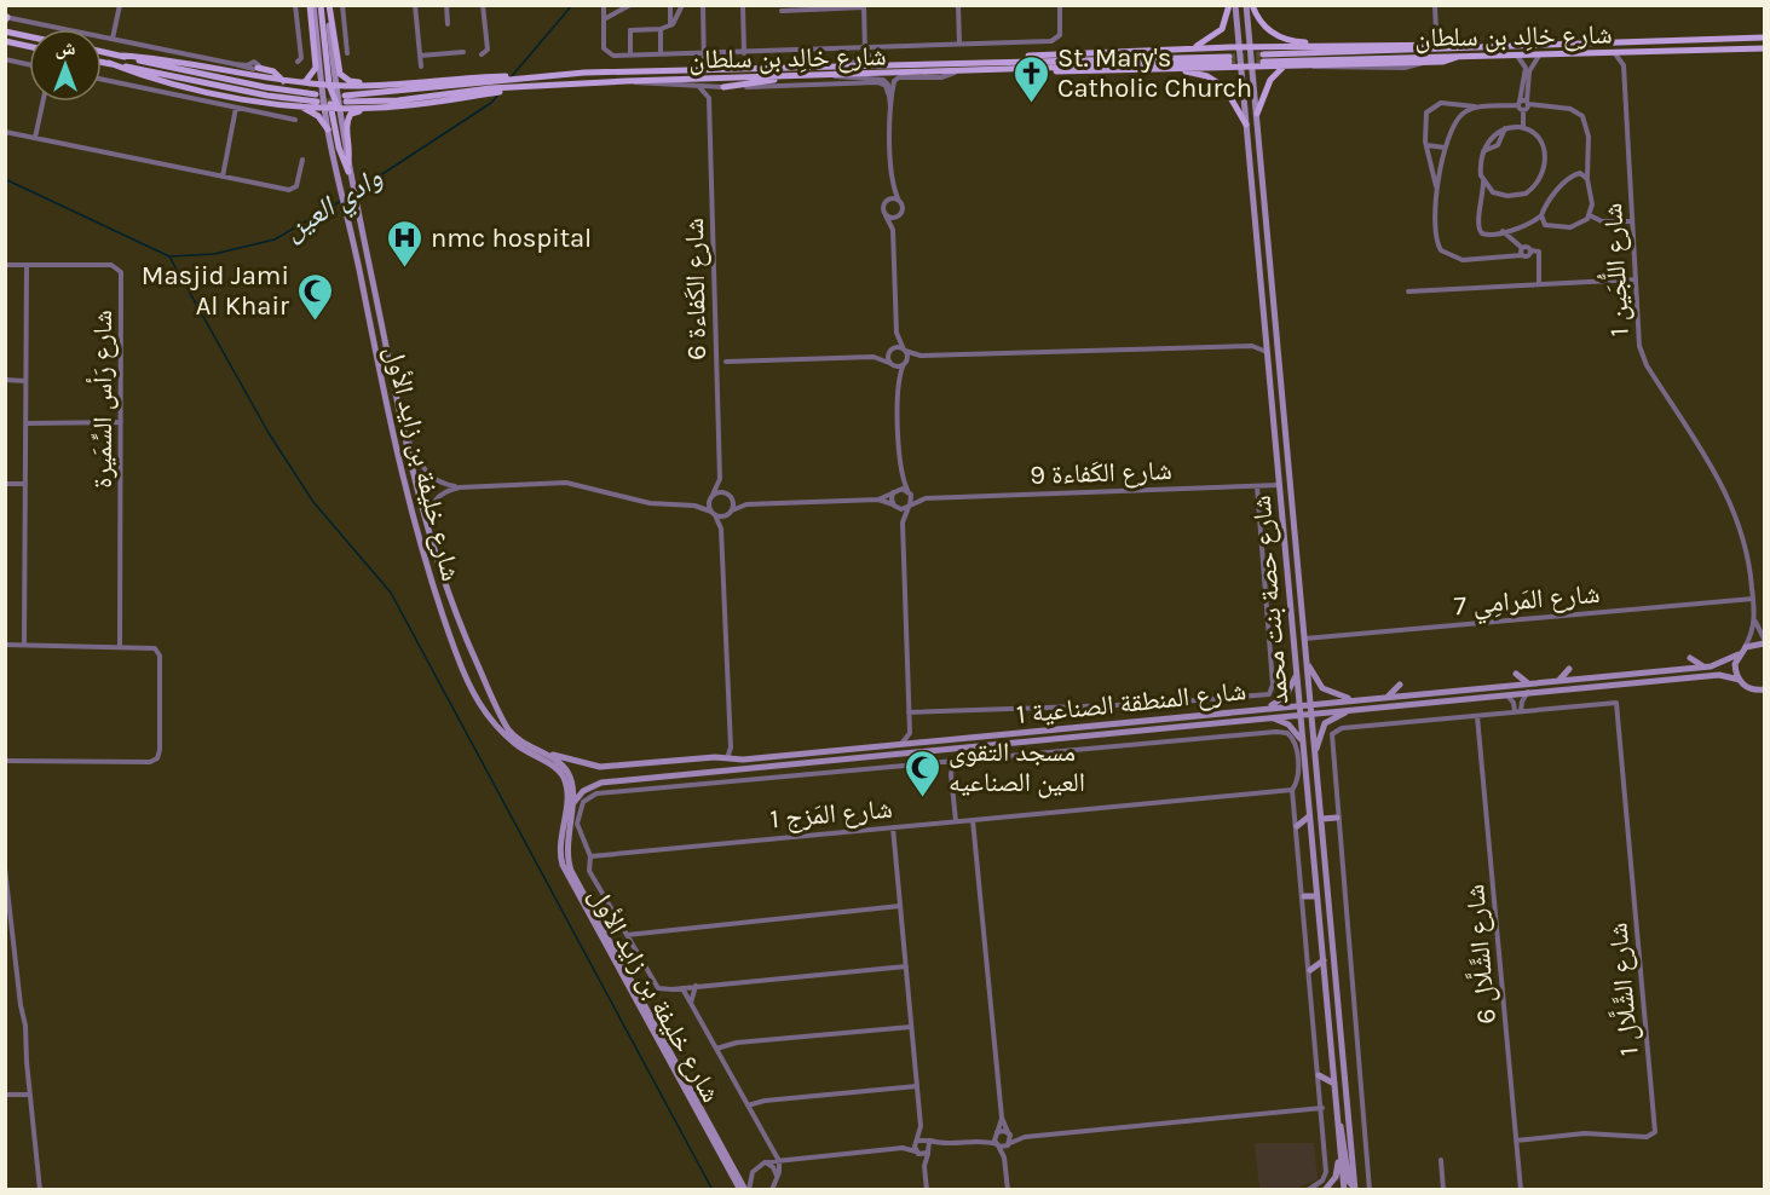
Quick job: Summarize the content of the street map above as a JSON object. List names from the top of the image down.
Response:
{
  "streets": {
    "main road": [
      "شارع خالِد بن سلطان",
      "شارع خليفة بن زايد الأول",
      "شارع حصة بنت محمد",
      "شارع المنطقة الصناعية 1"
    ],
    "street": [
      "شارع اللُّجَين 1",
      "شارع الكَفاءة 6",
      "شارع رَأس السِّمَيرة",
      "شارع الكَفاءة 9",
      "شارع المَرامِي 7",
      "شارع المَزج 1",
      "شارع الشَّلَّال 6",
      "شارع الشَّلَّال 1"
    ]
  },
  "crossings": [
    ["شارع اللُّجَين 1", "شارع المَرامِي 7"],
    ["شارع اللُّجَين 1", "شارع المنطقة الصناعية 1"],
    ["شارع خليفة بن زايد الأول", "شارع المنطقة الصناعية 1"],
    ["شارع الكَفاءة 9", "شارع حصة بنت محمد"],
    ["شارع المَرامِي 7", "شارع حصة بنت محمد"],
    ["شارع حصة بنت محمد", "شارع المنطقة الصناعية 1"],
    ["شارع الشَّلَّال 6", "شارع الشَّلَّال 1"]
  ],
  "water": ["وادي العين"],
  "places": {
    "church": ["St. Mary's Catholic Church"],
    "hospital": ["nmc hospital"],
    "mosque": ["Masjid Jami Al Khair", "مسجد التقوى العين الصناعيه"]
  },
  "north": "top"
}
